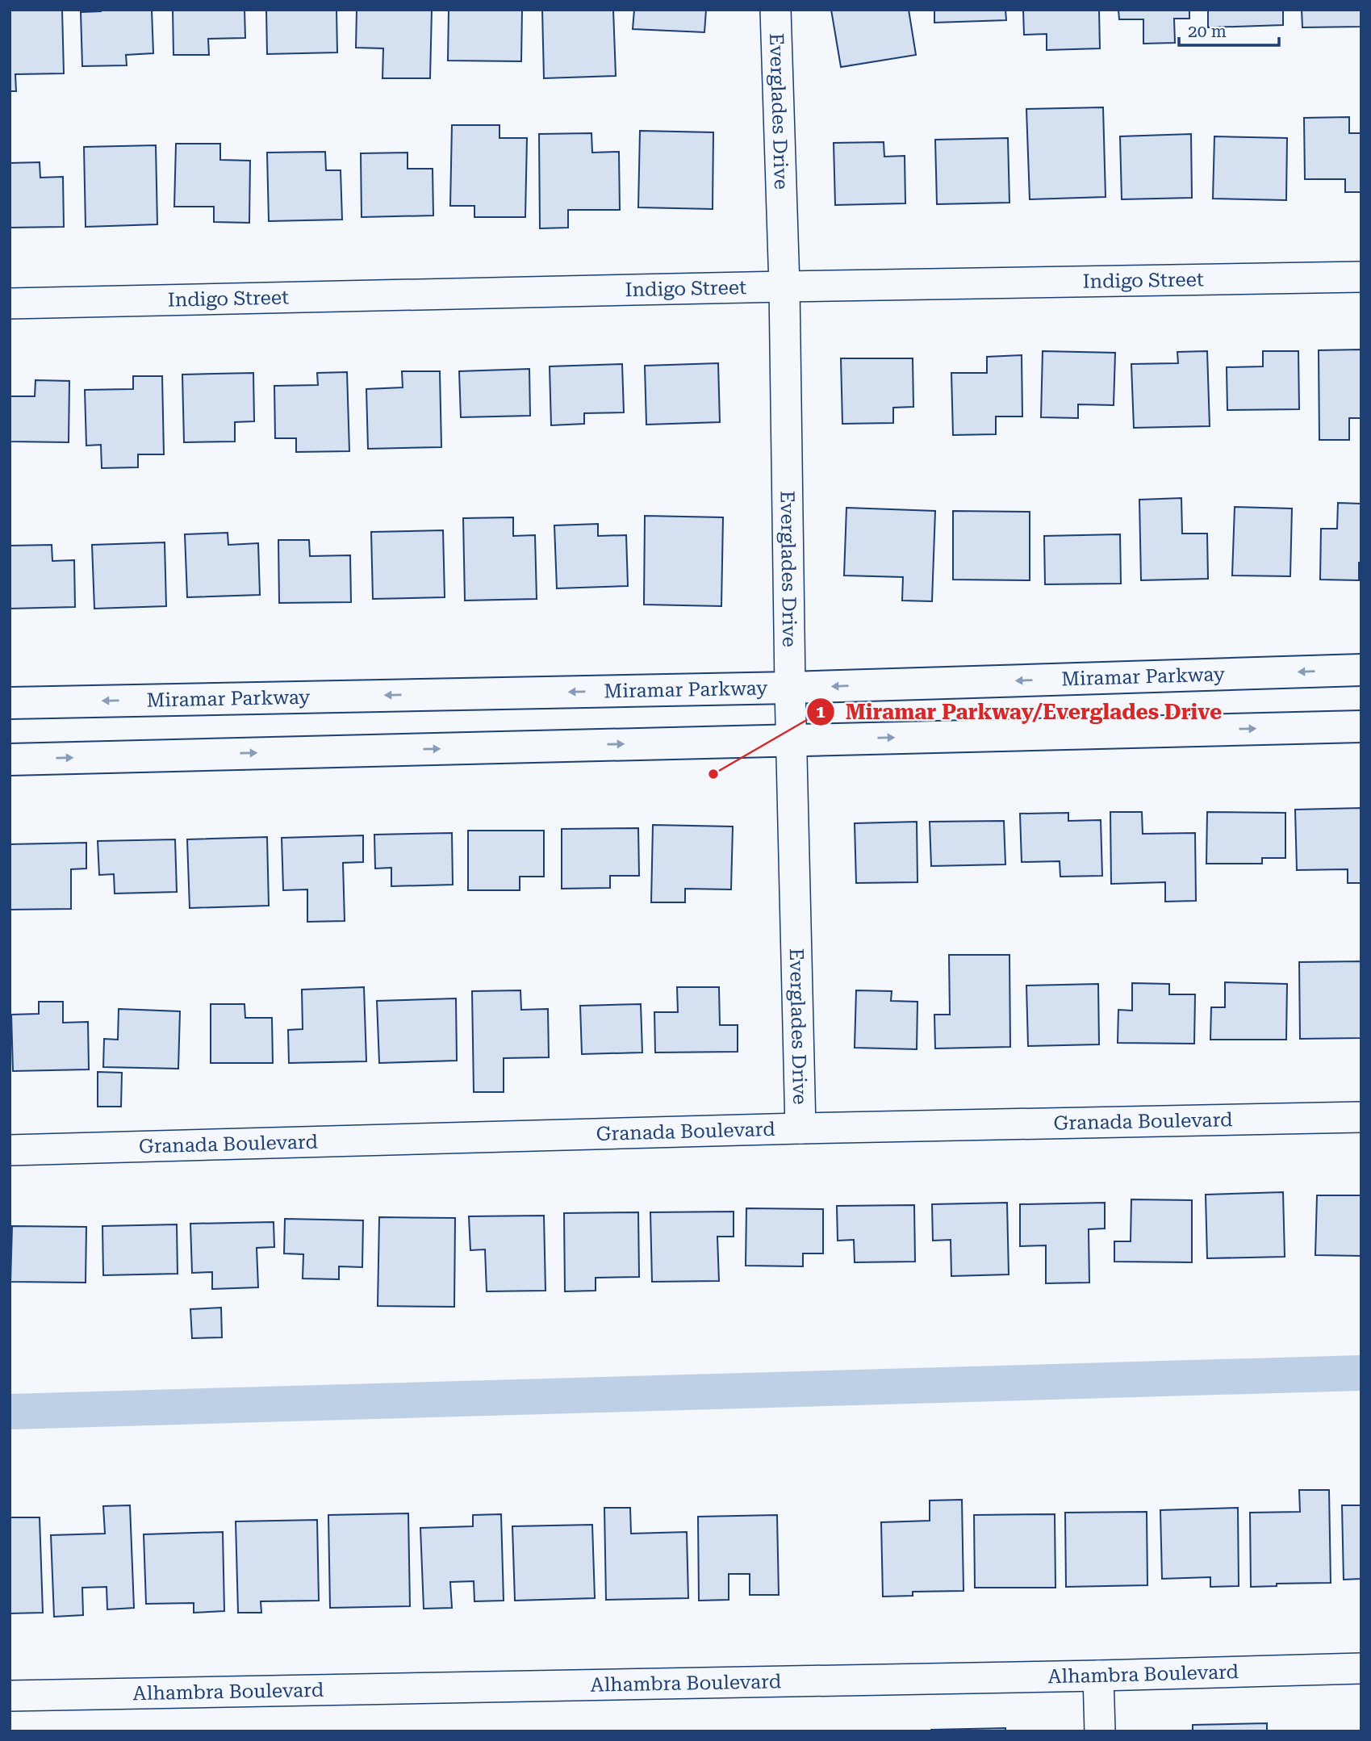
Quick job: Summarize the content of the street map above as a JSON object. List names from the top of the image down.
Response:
{
  "streets": {
    "main road": ["Miramar Parkway"],
    "street": [
      "Everglades Drive",
      "Indigo Street",
      "Granada Boulevard",
      "Alhambra Boulevard"
    ]
  },
  "crossings": [
    ["Everglades Drive", "Indigo Street"],
    ["Everglades Drive", "Miramar Parkway"],
    ["Everglades Drive", "Granada Boulevard"]
  ],
  "places": ["Miramar Parkway/Everglades Drive"],
  "scale_bar": "20 m"
}
